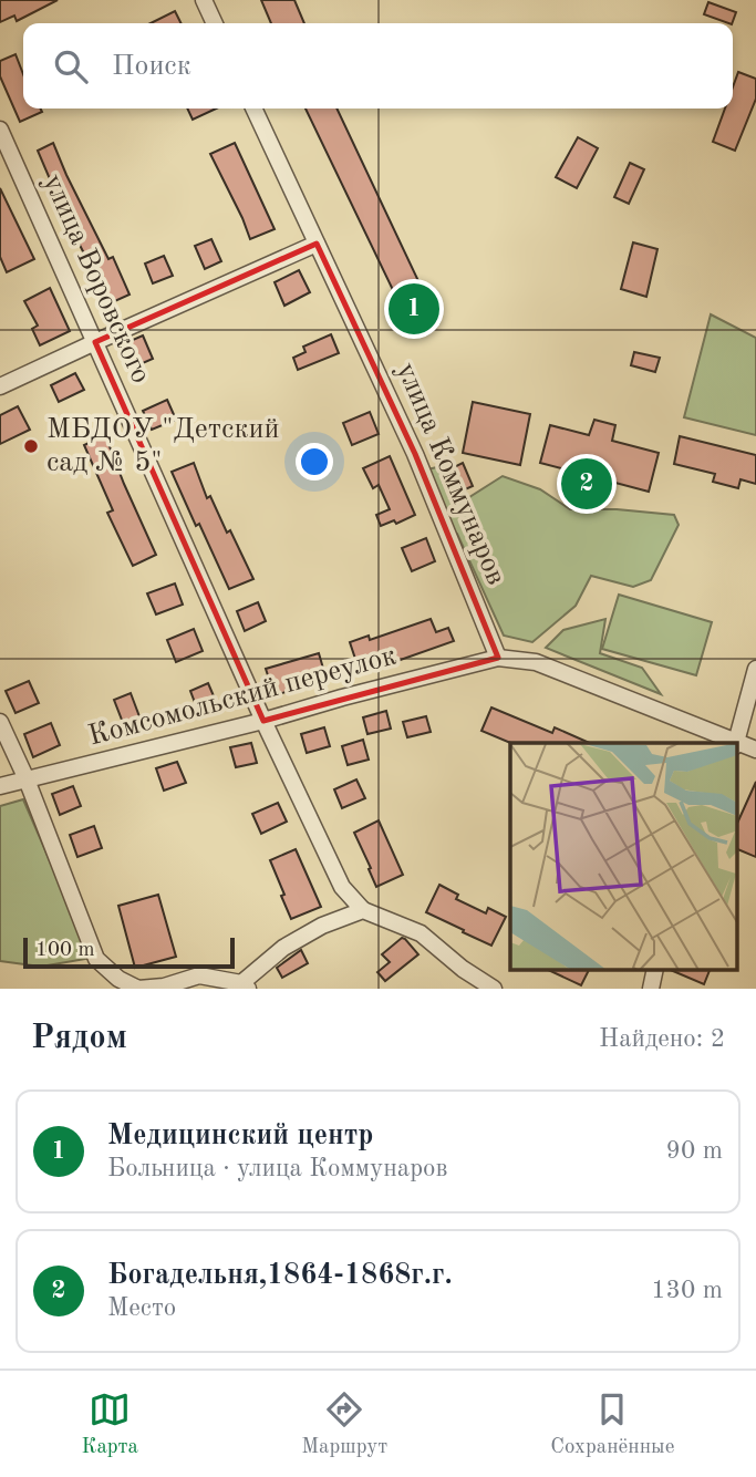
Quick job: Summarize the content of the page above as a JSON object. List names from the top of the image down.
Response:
{
  "streets": {
    "street": ["улица Воровского", "улица Коммунаров", "Комсомольский переулок"]
  },
  "crossings": [
    ["улица Воровского", "Комсомольский переулок"],
    ["улица Коммунаров", "Комсомольский переулок"]
  ],
  "places": ["МБДОУ \"Детский сад № 5\""],
  "scale_bar": "100 m",
  "page": {
    "search": "Поиск",
    "pins": ["1", "2"],
    "scale": "100 m",
    "heading": ["Рядом", "Найдено: 2"],
    "list": [
      {
        "mark": "1",
        "name": "Медицинский центр",
        "note": "Больница · улица Коммунаров",
        "value": "90 m"
      },
      {
        "mark": "2",
        "name": "Богадельня,1864-1868г.г.",
        "note": "Место",
        "value": "130 m"
      }
    ],
    "nav": ["Карта", "Маршрут", "Сохранённые"]
  }
}
